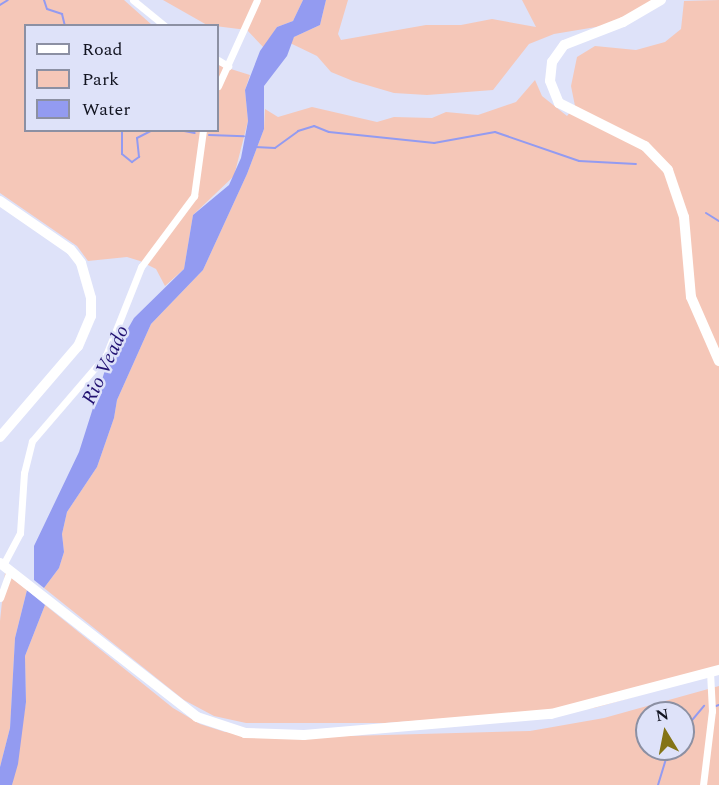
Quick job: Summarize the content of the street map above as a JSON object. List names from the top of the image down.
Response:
{
  "water": ["Rio Veado"],
  "legend": ["Road", "Park", "Water"],
  "north": "top"
}
